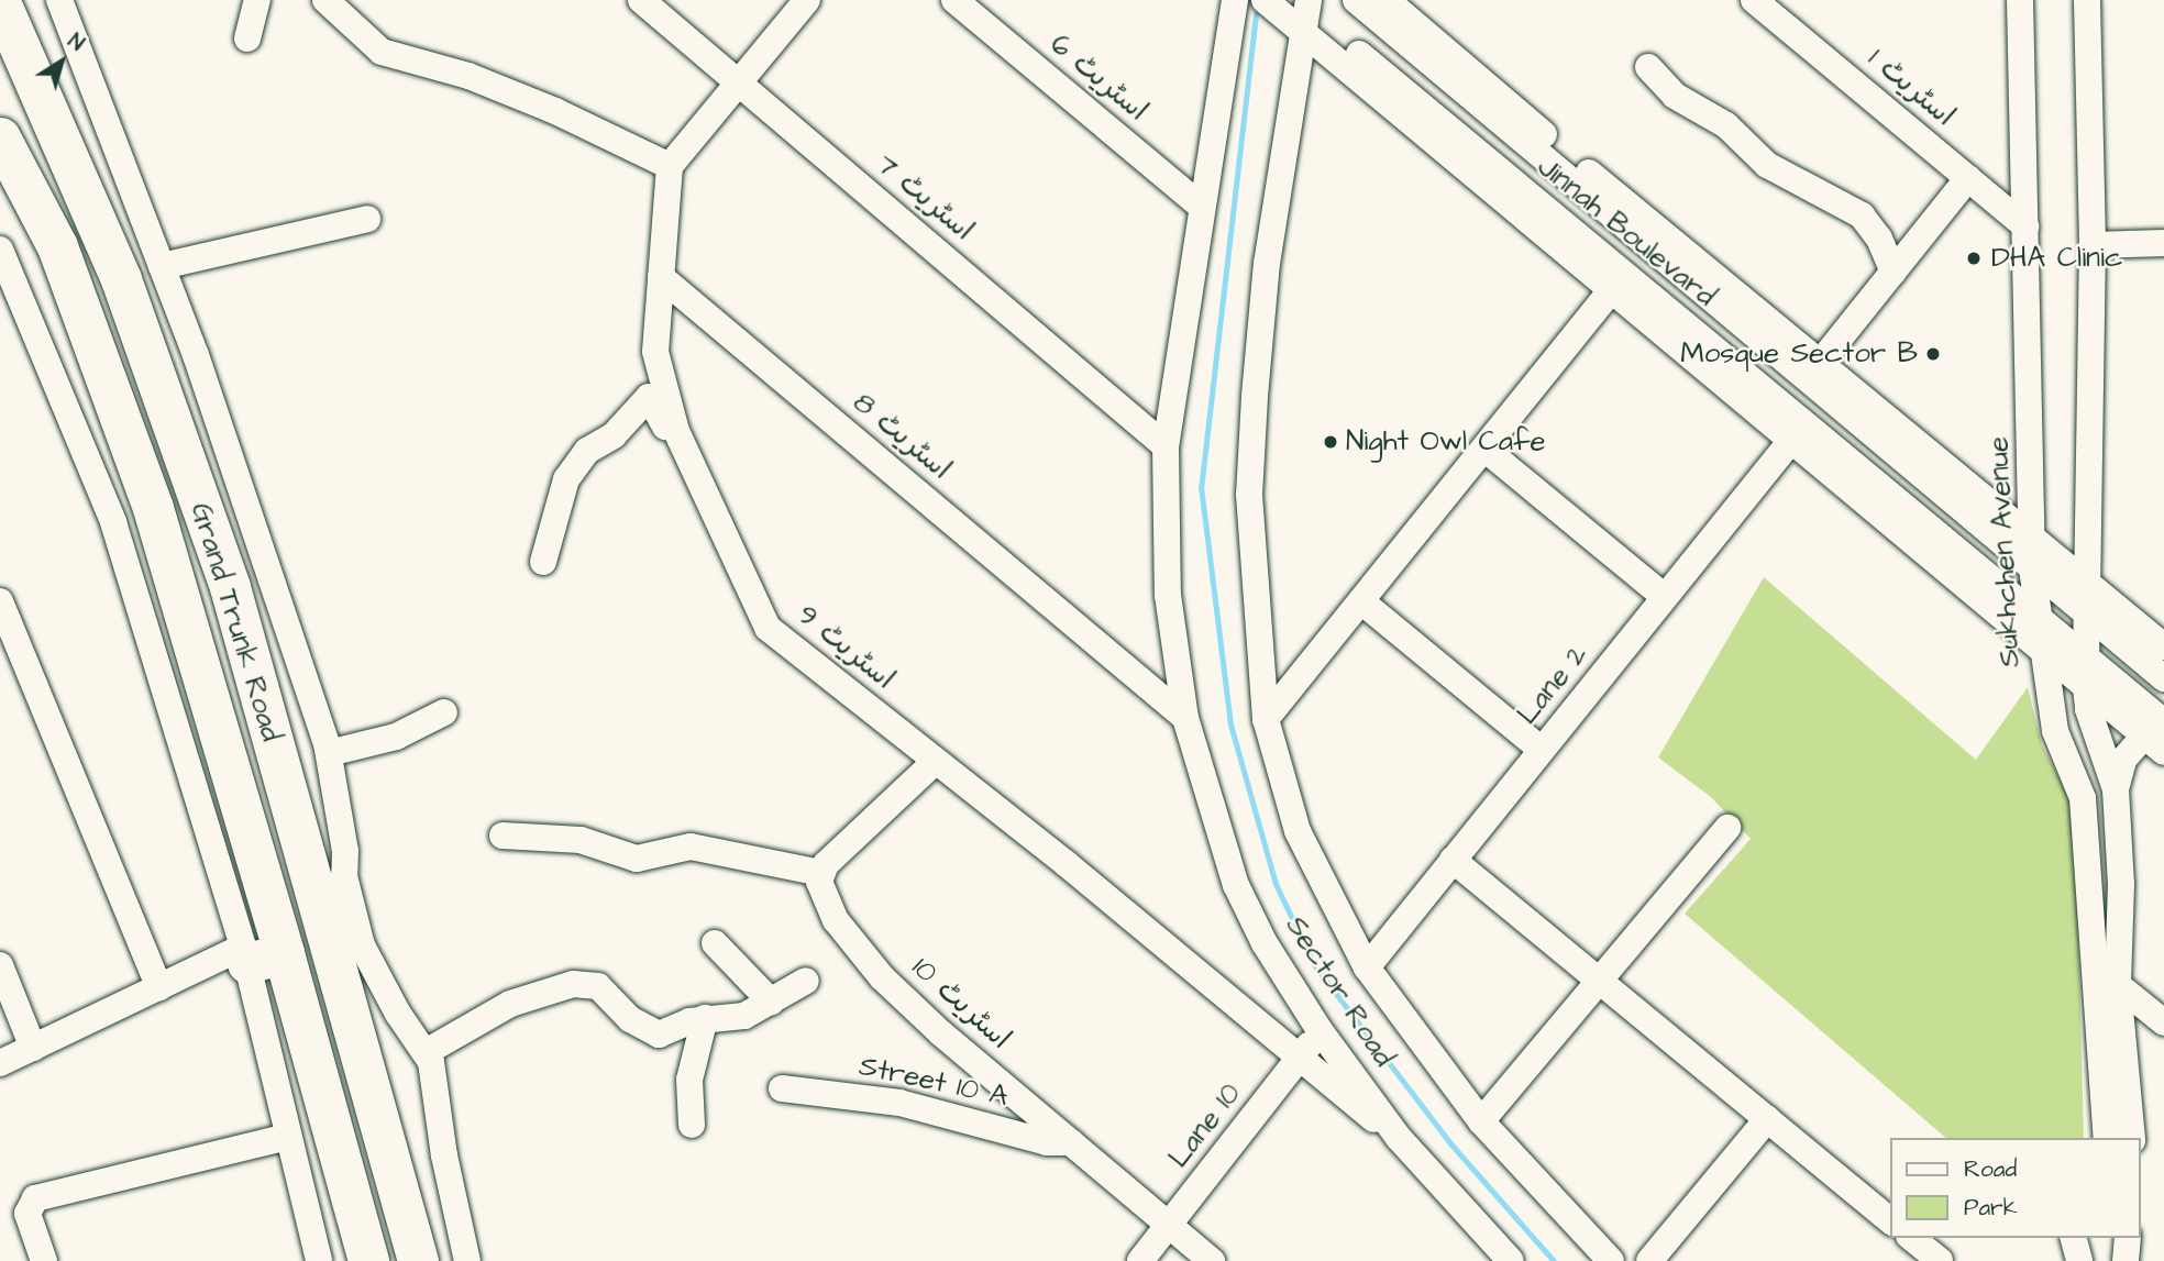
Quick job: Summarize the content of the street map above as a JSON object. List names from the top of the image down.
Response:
{
  "streets": {
    "highway": ["Grand Trunk Road"],
    "street": [
      "اسٹریٹ 6",
      "اسٹریٹ 1",
      "اسٹریٹ 7",
      "Jinnah Boulevard",
      "اسٹریٹ 8",
      "Sukhchen Avenue",
      "اسٹریٹ 9",
      "Lane 2",
      "Sector Road",
      "اسٹریٹ 10",
      "Street 10 A",
      "Lane 10"
    ]
  },
  "crossings": [
    ["اسٹریٹ 6", "Sector Road"],
    ["اسٹریٹ 1", "Sukhchen Avenue"],
    ["اسٹریٹ 7", "Sector Road"],
    ["Jinnah Boulevard", "Sukhchen Avenue"],
    ["اسٹریٹ 8", "اسٹریٹ 9"],
    ["اسٹریٹ 8", "Sector Road"],
    ["اسٹریٹ 9", "Sector Road"],
    ["اسٹریٹ 9", "Lane 10"],
    ["Sector Road", "Lane 10"],
    ["اسٹریٹ 10", "Street 10 A"],
    ["اسٹریٹ 10", "Lane 10"]
  ],
  "places": ["DHA Clinic", "Mosque Sector B", "Night Owl Cafe"],
  "legend": ["Road", "Park"],
  "north": "top right"
}
